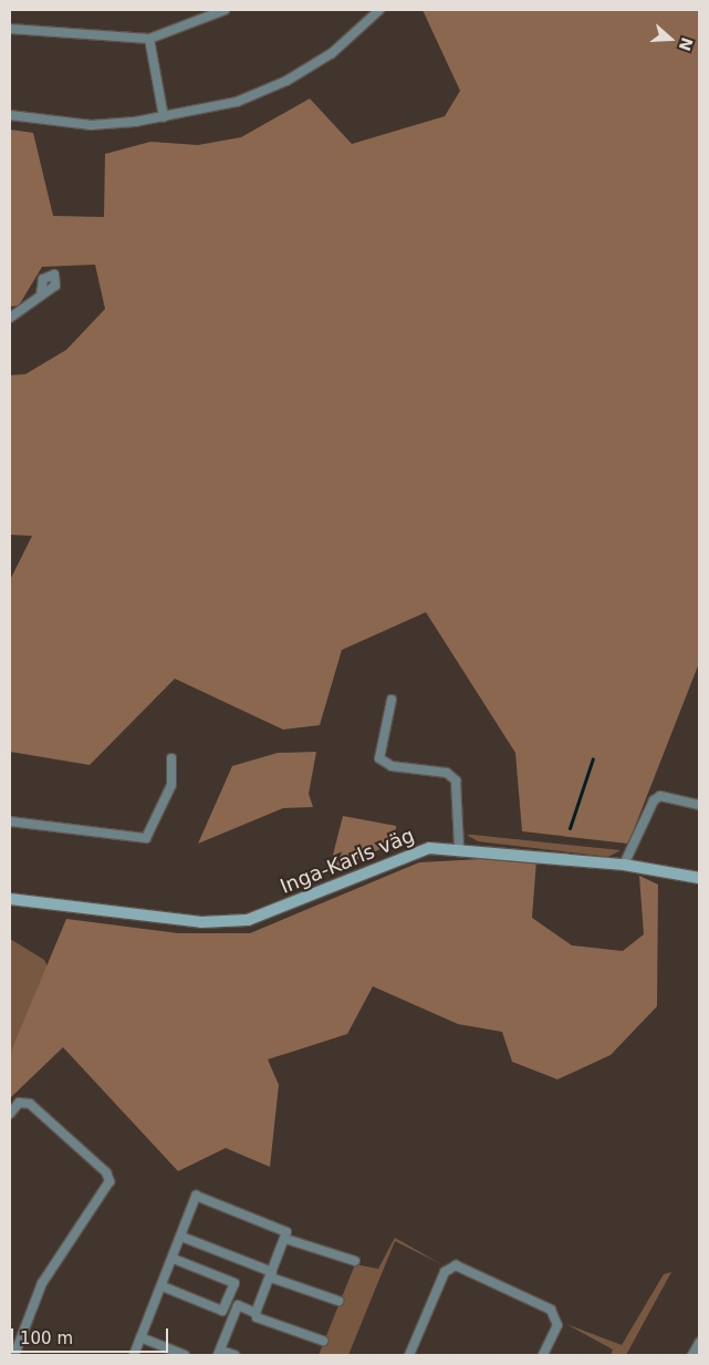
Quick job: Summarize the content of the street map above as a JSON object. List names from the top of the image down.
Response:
{
  "streets": {
    "street": ["Inga-Karls väg"]
  },
  "scale_bar": "100 m",
  "north": "right"
}
